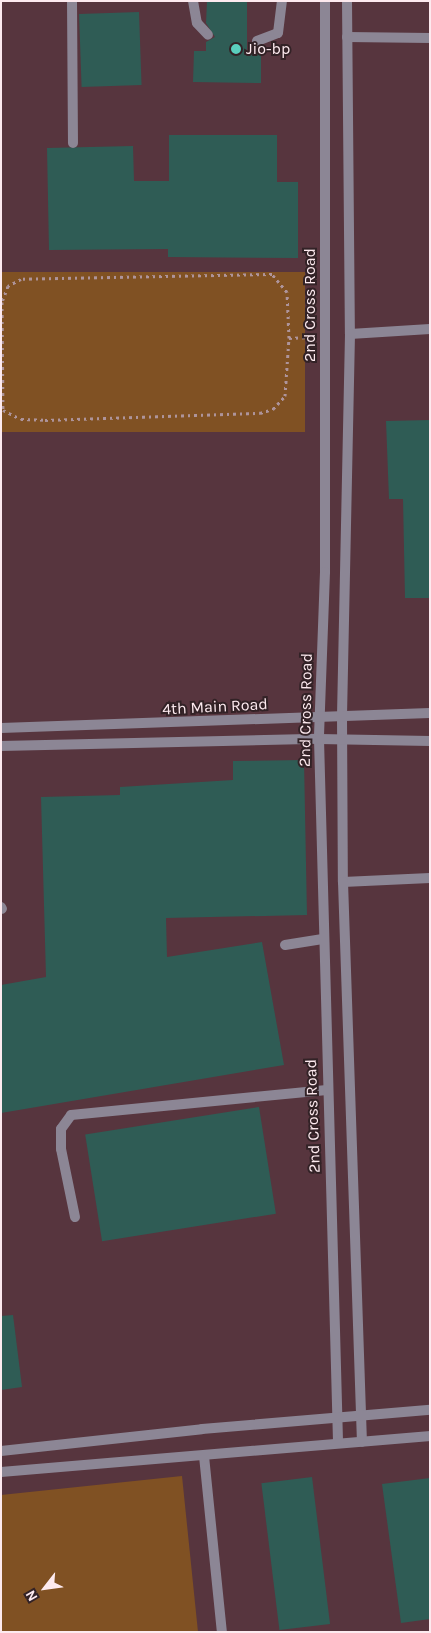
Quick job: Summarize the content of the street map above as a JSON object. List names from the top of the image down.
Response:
{
  "streets": {
    "street": ["2nd Cross Road", "4th Main Road"]
  },
  "crossings": [
    ["2nd Cross Road", "4th Main Road"]
  ],
  "places": ["Jio-bp"],
  "north": "bottom left"
}
